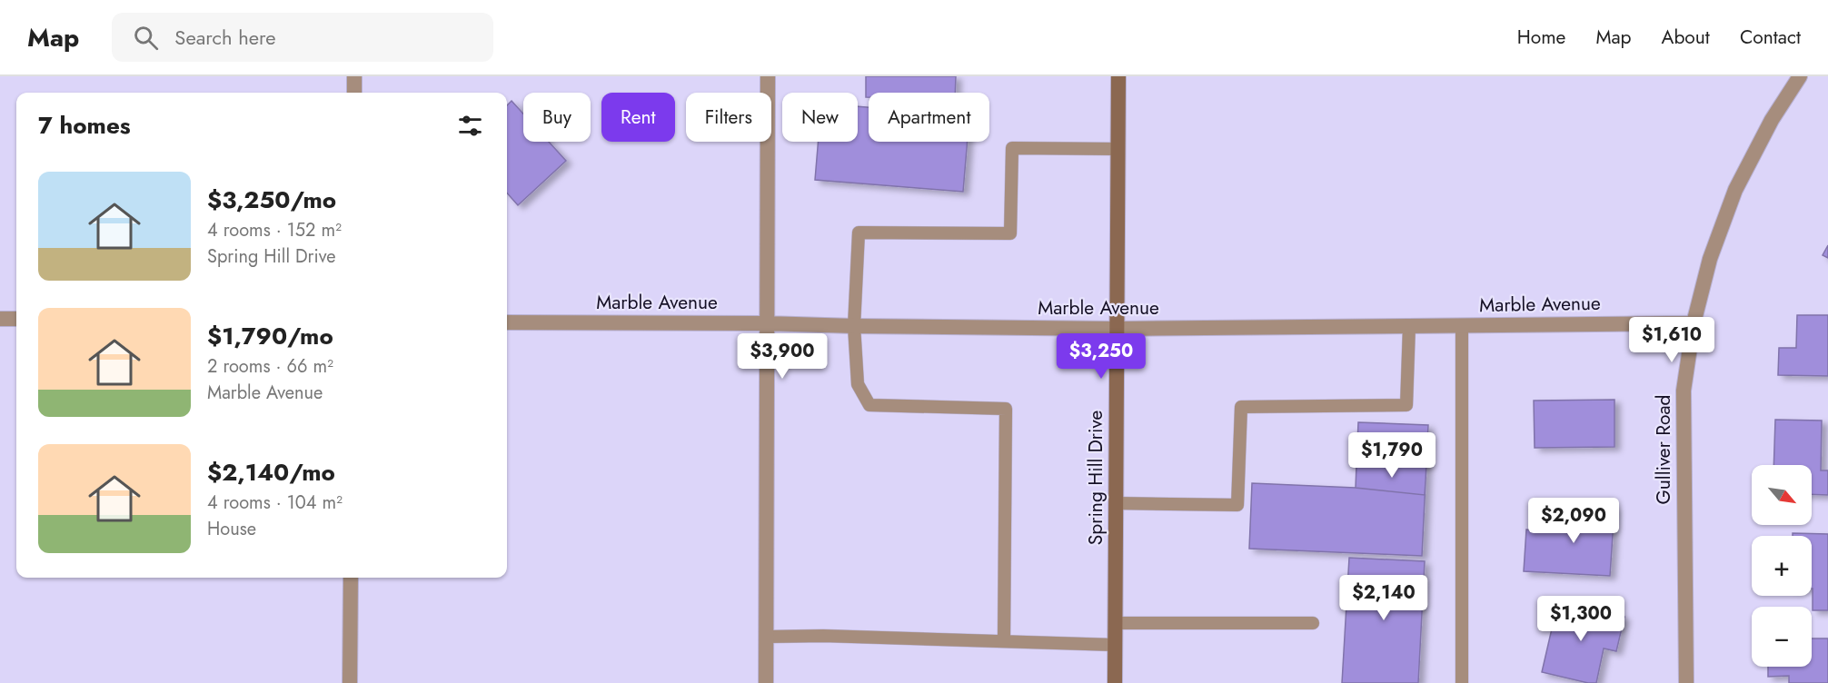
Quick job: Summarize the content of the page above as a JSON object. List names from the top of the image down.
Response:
{
  "streets": {
    "main road": ["Spring Hill Drive"],
    "street": ["Marble Avenue", "Gulliver Road"]
  },
  "crossings": [
    ["Marble Avenue", "Gulliver Road"],
    ["Marble Avenue", "Spring Hill Drive"]
  ],
  "north": "bottom right",
  "page": {
    "header": "Map",
    "search": "Search here",
    "nav": [
      "Home",
      "Map",
      "About",
      "Contact"
    ],
    "chip": [
      "Buy",
      "Rent",
      "Filters",
      "New",
      "Apartment"
    ],
    "heading": "7 homes",
    "list": [
      {
        "name": "$3,250/mo",
        "note": "4 rooms · 152 m² · Spring Hill Drive"
      },
      {
        "name": "$1,790/mo",
        "note": "2 rooms · 66 m² · Marble Avenue"
      },
      {
        "name": "$2,140/mo",
        "note": "4 rooms · 104 m² · House"
      }
    ],
    "price": [
      "$1,610",
      "$3,900",
      "$3,250",
      "$1,790",
      "$2,090",
      "$2,140",
      "$1,300"
    ],
    "map_buttons": ["+", "−"]
  }
}
